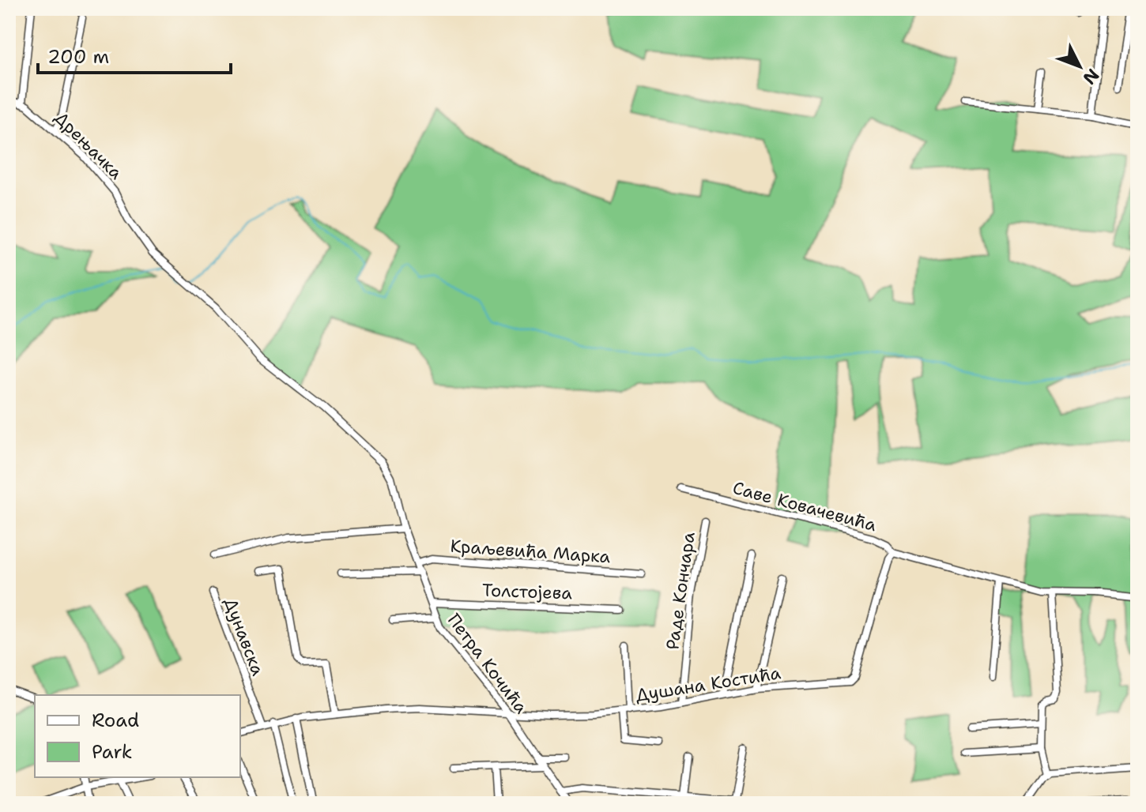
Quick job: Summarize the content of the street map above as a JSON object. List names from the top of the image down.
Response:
{
  "streets": {
    "street": [
      "Дрењачка",
      "Саве Ковачевића",
      "Краљевића Марка",
      "Раде Кончара",
      "Толстојева",
      "Дунавска",
      "Петра Кочића",
      "Душана Костића"
    ]
  },
  "crossings": [
    ["Дрењачка", "Петра Кочића"],
    ["Саве Ковачевића", "Душана Костића"],
    ["Краљевића Марка", "Петра Кочића"],
    ["Раде Кончара", "Душана Костића"],
    ["Толстојева", "Петра Кочића"],
    ["Дунавска", "Душана Костића"],
    ["Петра Кочића", "Душана Костића"]
  ],
  "legend": ["Road", "Park"],
  "scale_bar": "200 m",
  "north": "bottom right"
}
